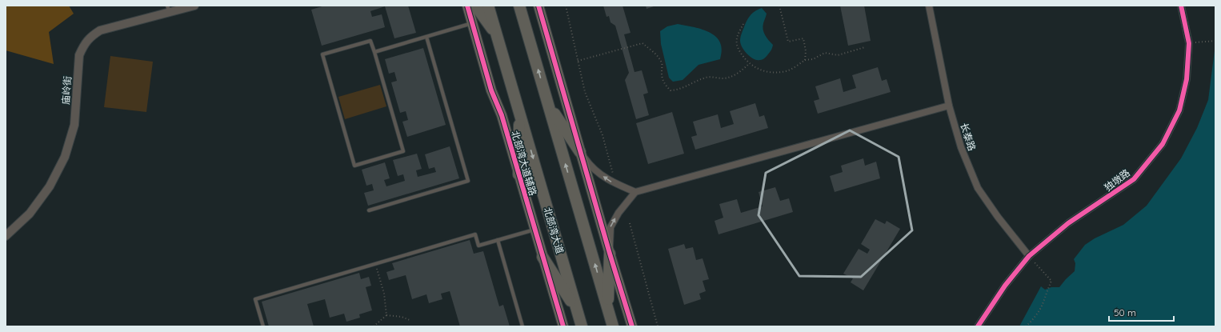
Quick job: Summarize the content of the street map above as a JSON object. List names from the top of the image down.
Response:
{
  "streets": {
    "highway": ["北部湾大道"],
    "main road": ["北部湾大道辅路"],
    "street": ["庙岭街", "长泰路", "独墩路"]
  },
  "crossings": [
    ["长泰路", "独墩路"]
  ],
  "scale_bar": "50 m"
}
